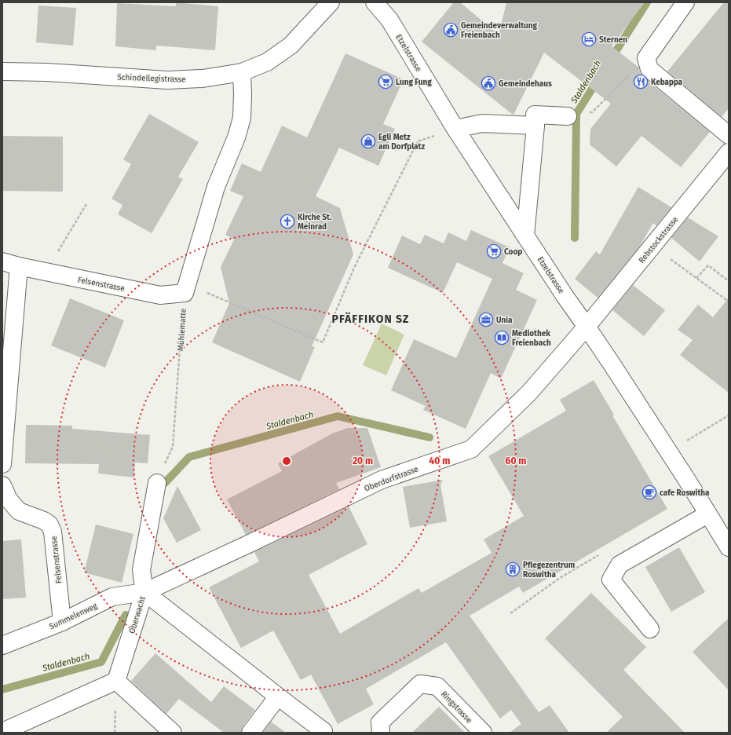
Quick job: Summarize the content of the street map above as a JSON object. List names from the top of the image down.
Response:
{
  "streets": {
    "street": [
      "Etzelstrasse",
      "Schindellegistrasse",
      "Rebstockstrasse",
      "Felsenstrasse",
      "Oberdorfstrasse",
      "Oberwacht",
      "Summelenweg",
      "Ringstrasse"
    ],
    "path": ["Mühlematte"]
  },
  "crossings": [
    ["Etzelstrasse", "Rebstockstrasse"],
    ["Etzelstrasse", "Oberdorfstrasse"],
    ["Rebstockstrasse", "Oberdorfstrasse"],
    ["Felsenstrasse", "Mühlematte"],
    ["Felsenstrasse", "Summelenweg"],
    ["Oberdorfstrasse", "Oberwacht"],
    ["Oberdorfstrasse", "Summelenweg"],
    ["Oberwacht", "Summelenweg"]
  ],
  "districts": ["PFÄFFIKON SZ"],
  "water": ["Staldenbach"],
  "places": {
    "public building": ["Gemeindeverwaltung Freienbach", "Gemeindehaus"],
    "hotel": ["Sternen"],
    "supermarket": ["Lung Fung", "Coop"],
    "restaurant": ["Kebappa"],
    "shop": ["Egli Metz am Dorfplatz"],
    "church": ["Kirche St. Meinrad"],
    "office": ["Unia"],
    "library": ["Mediothek Freienbach"],
    "cafe": ["cafe Roswitha"],
    "building": ["Pflegezentrum Roswitha"]
  },
  "rings": ["20 m", "40 m", "60 m"]
}
